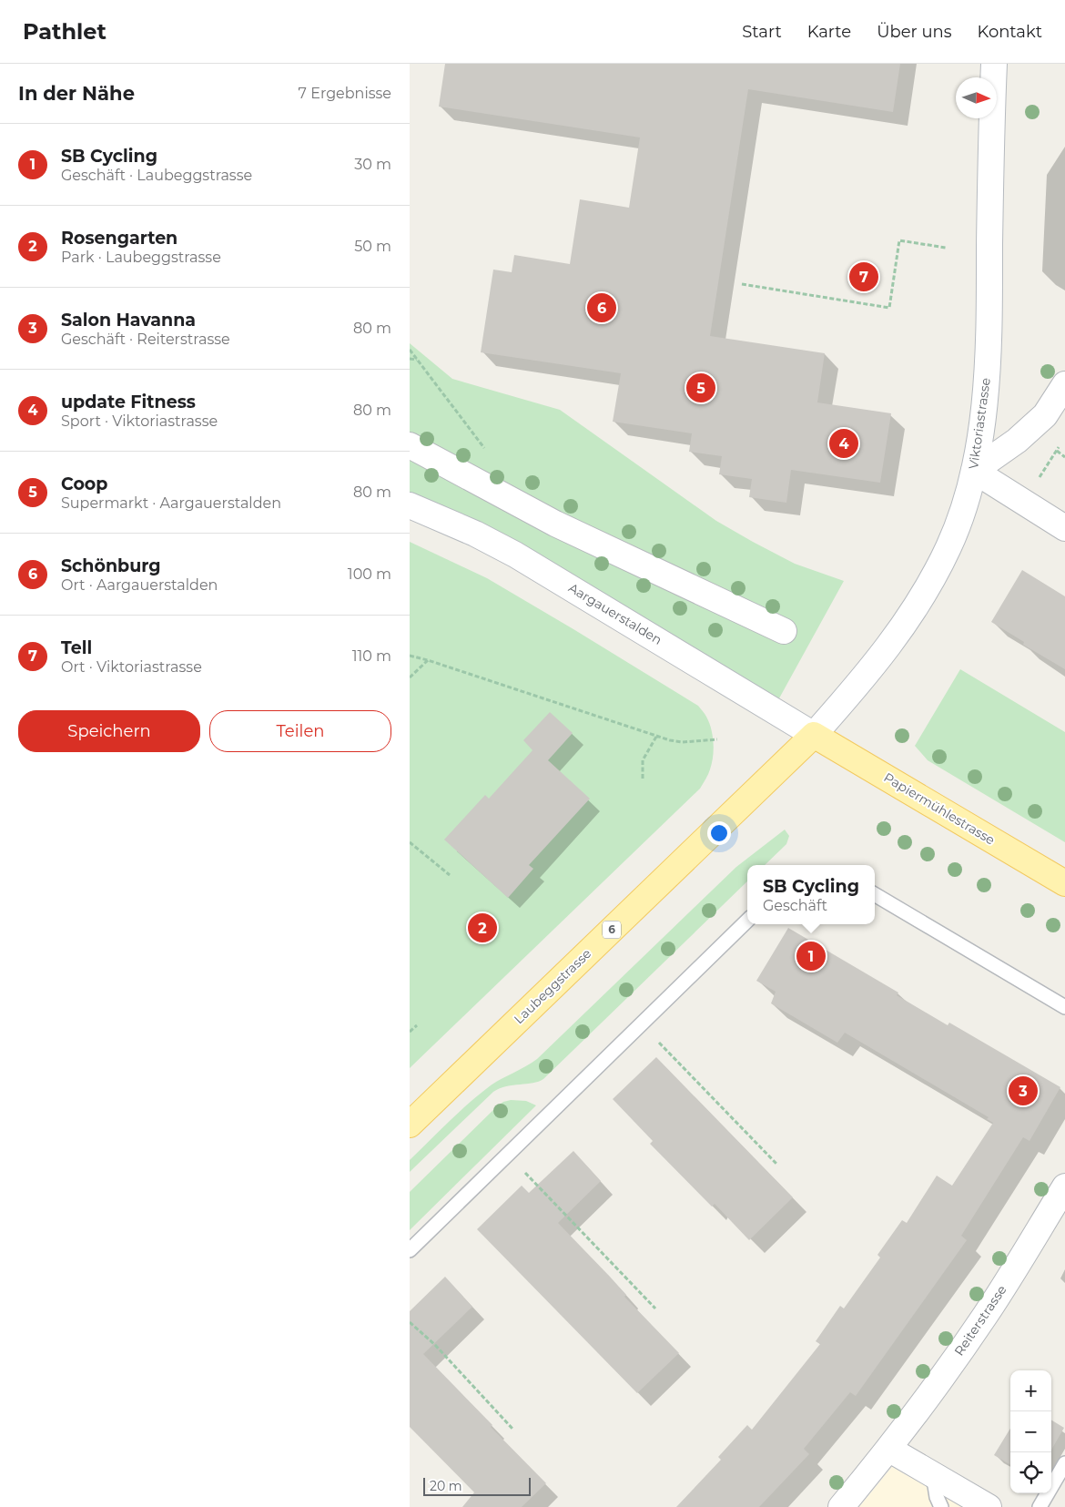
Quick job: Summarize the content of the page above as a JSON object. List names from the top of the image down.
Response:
{
  "streets": {
    "main road": [
      "Viktoriastrasse",
      "Aargauerstalden",
      "Papiermühlestrasse",
      "6",
      "Laubeggstrasse",
      "Reiterstrasse"
    ]
  },
  "crossings": [
    ["Viktoriastrasse", "Aargauerstalden"],
    ["Viktoriastrasse", "Papiermühlestrasse"],
    ["Viktoriastrasse", "Laubeggstrasse"],
    ["Aargauerstalden", "Papiermühlestrasse"],
    ["Aargauerstalden", "Laubeggstrasse"],
    ["Papiermühlestrasse", "Laubeggstrasse"]
  ],
  "scale_bar": "20 m",
  "north": "right",
  "page": {
    "header": "Pathlet",
    "nav": [
      "Start",
      "Karte",
      "Über uns",
      "Kontakt"
    ],
    "heading": ["In der Nähe", "7 Ergebnisse"],
    "list": [
      {
        "mark": "1",
        "name": "SB Cycling",
        "note": "Geschäft · Laubeggstrasse",
        "value": "30 m"
      },
      {
        "mark": "2",
        "name": "Rosengarten",
        "note": "Park · Laubeggstrasse",
        "value": "50 m"
      },
      {
        "mark": "3",
        "name": "Salon Havanna",
        "note": "Geschäft · Reiterstrasse",
        "value": "80 m"
      },
      {
        "mark": "4",
        "name": "update Fitness",
        "note": "Sport · Viktoriastrasse",
        "value": "80 m"
      },
      {
        "mark": "5",
        "name": "Coop",
        "note": "Supermarkt · Aargauerstalden",
        "value": "80 m"
      },
      {
        "mark": "6",
        "name": "Schönburg",
        "note": "Ort · Aargauerstalden",
        "value": "100 m"
      },
      {
        "mark": "7",
        "name": "Tell",
        "note": "Ort · Viktoriastrasse",
        "value": "110 m"
      }
    ],
    "pins": [
      "7",
      "6",
      "5",
      "4",
      "2",
      "1",
      "3"
    ],
    "buttons": ["Speichern", "Teilen"],
    "popup": ["SB Cycling", "Geschäft"],
    "map_buttons": ["+", "−"],
    "scale": "20 m"
  }
}
